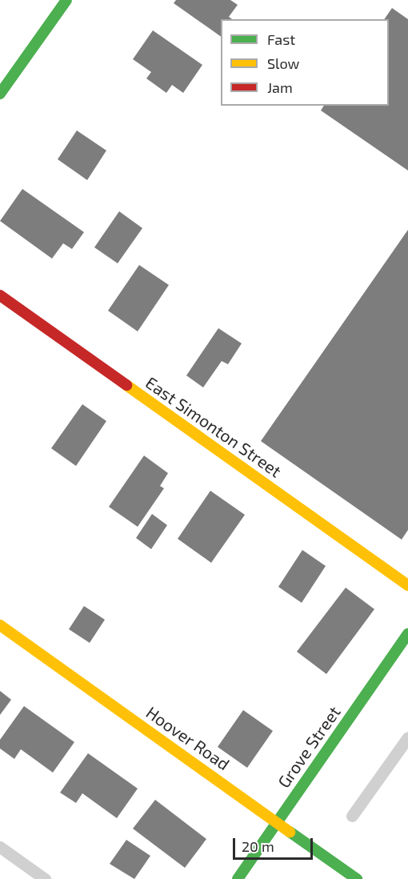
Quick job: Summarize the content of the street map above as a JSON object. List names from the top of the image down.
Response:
{
  "streets": {
    "street": ["East Simonton Street", "Hoover Road", "Grove Street"]
  },
  "crossings": [
    ["Hoover Road", "Grove Street"]
  ],
  "legend": ["Fast", "Slow", "Jam"],
  "scale_bar": "20 m"
}
